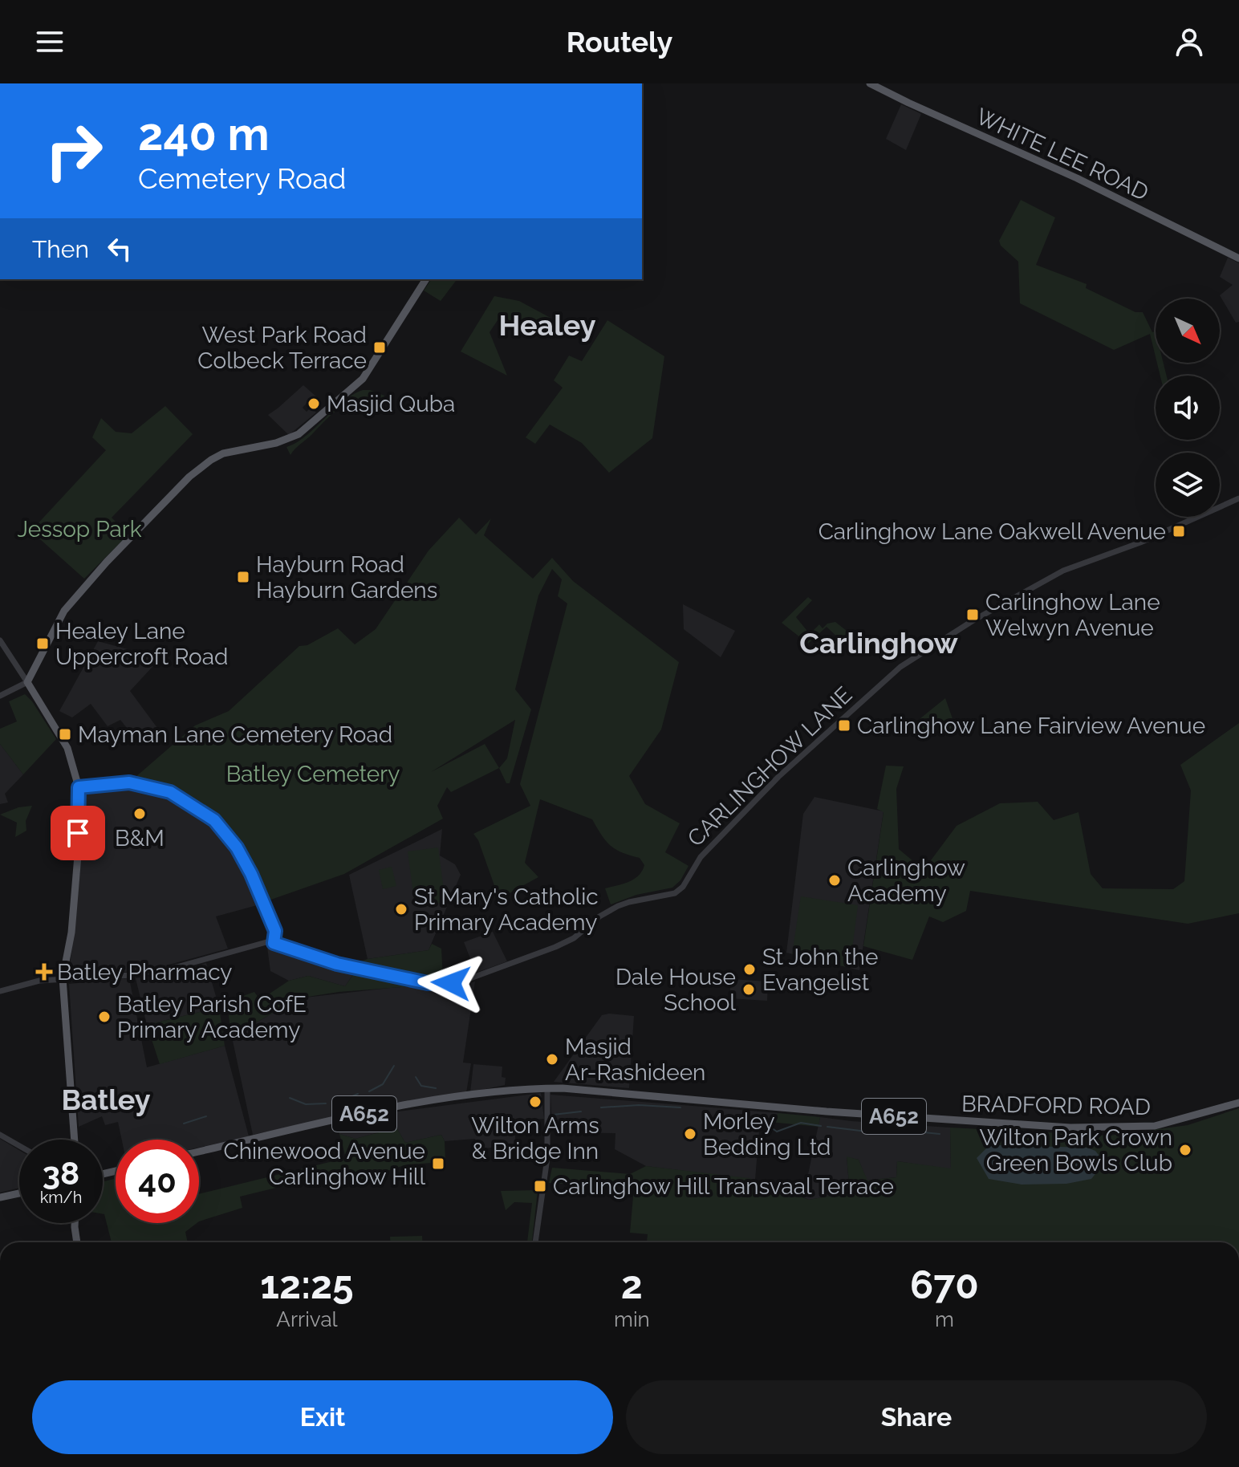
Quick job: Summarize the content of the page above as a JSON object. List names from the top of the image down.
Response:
{
  "streets": {
    "main road": ["WHITE LEE ROAD", "BRADFORD ROAD", "A652"],
    "street": ["CARLINGHOW LANE"]
  },
  "districts": ["Healey", "Carlinghow", "Batley"],
  "parks": ["Jessop Park", "Batley Cemetery"],
  "places": {
    "transit": [
      "West Park Road Colbeck Terrace",
      "Carlinghow Lane Oakwell Avenue",
      "Hayburn Road Hayburn Gardens",
      "Carlinghow Lane Welwyn Avenue",
      "Healey Lane Uppercroft Road",
      "Carlinghow Lane Fairview Avenue",
      "Mayman Lane Cemetery Road",
      "Chinewood Avenue Carlinghow Hill",
      "Carlinghow Hill Transvaal Terrace"
    ],
    "other": [
      "Masjid Quba",
      "B&M",
      "Carlinghow Academy",
      "St Mary's Catholic Primary Academy",
      "St John the Evangelist",
      "Dale House School",
      "Batley Parish CofE Primary Academy",
      "Masjid Ar-Rashideen",
      "Wilton Arms & Bridge Inn",
      "Morley Bedding Ltd",
      "Wilton Park Crown Green Bowls Club"
    ],
    "health": ["Batley Pharmacy"]
  },
  "north": "bottom right",
  "page": {
    "header": "Routely",
    "turn": ["240 m", "Cemetery Road"],
    "then": "Then",
    "speed": "38 km/h",
    "limit": "40",
    "eta": [
      "12:25",
      "Arrival",
      "2",
      "min",
      "670",
      "m"
    ],
    "buttons": ["Exit", "Share"]
  }
}
